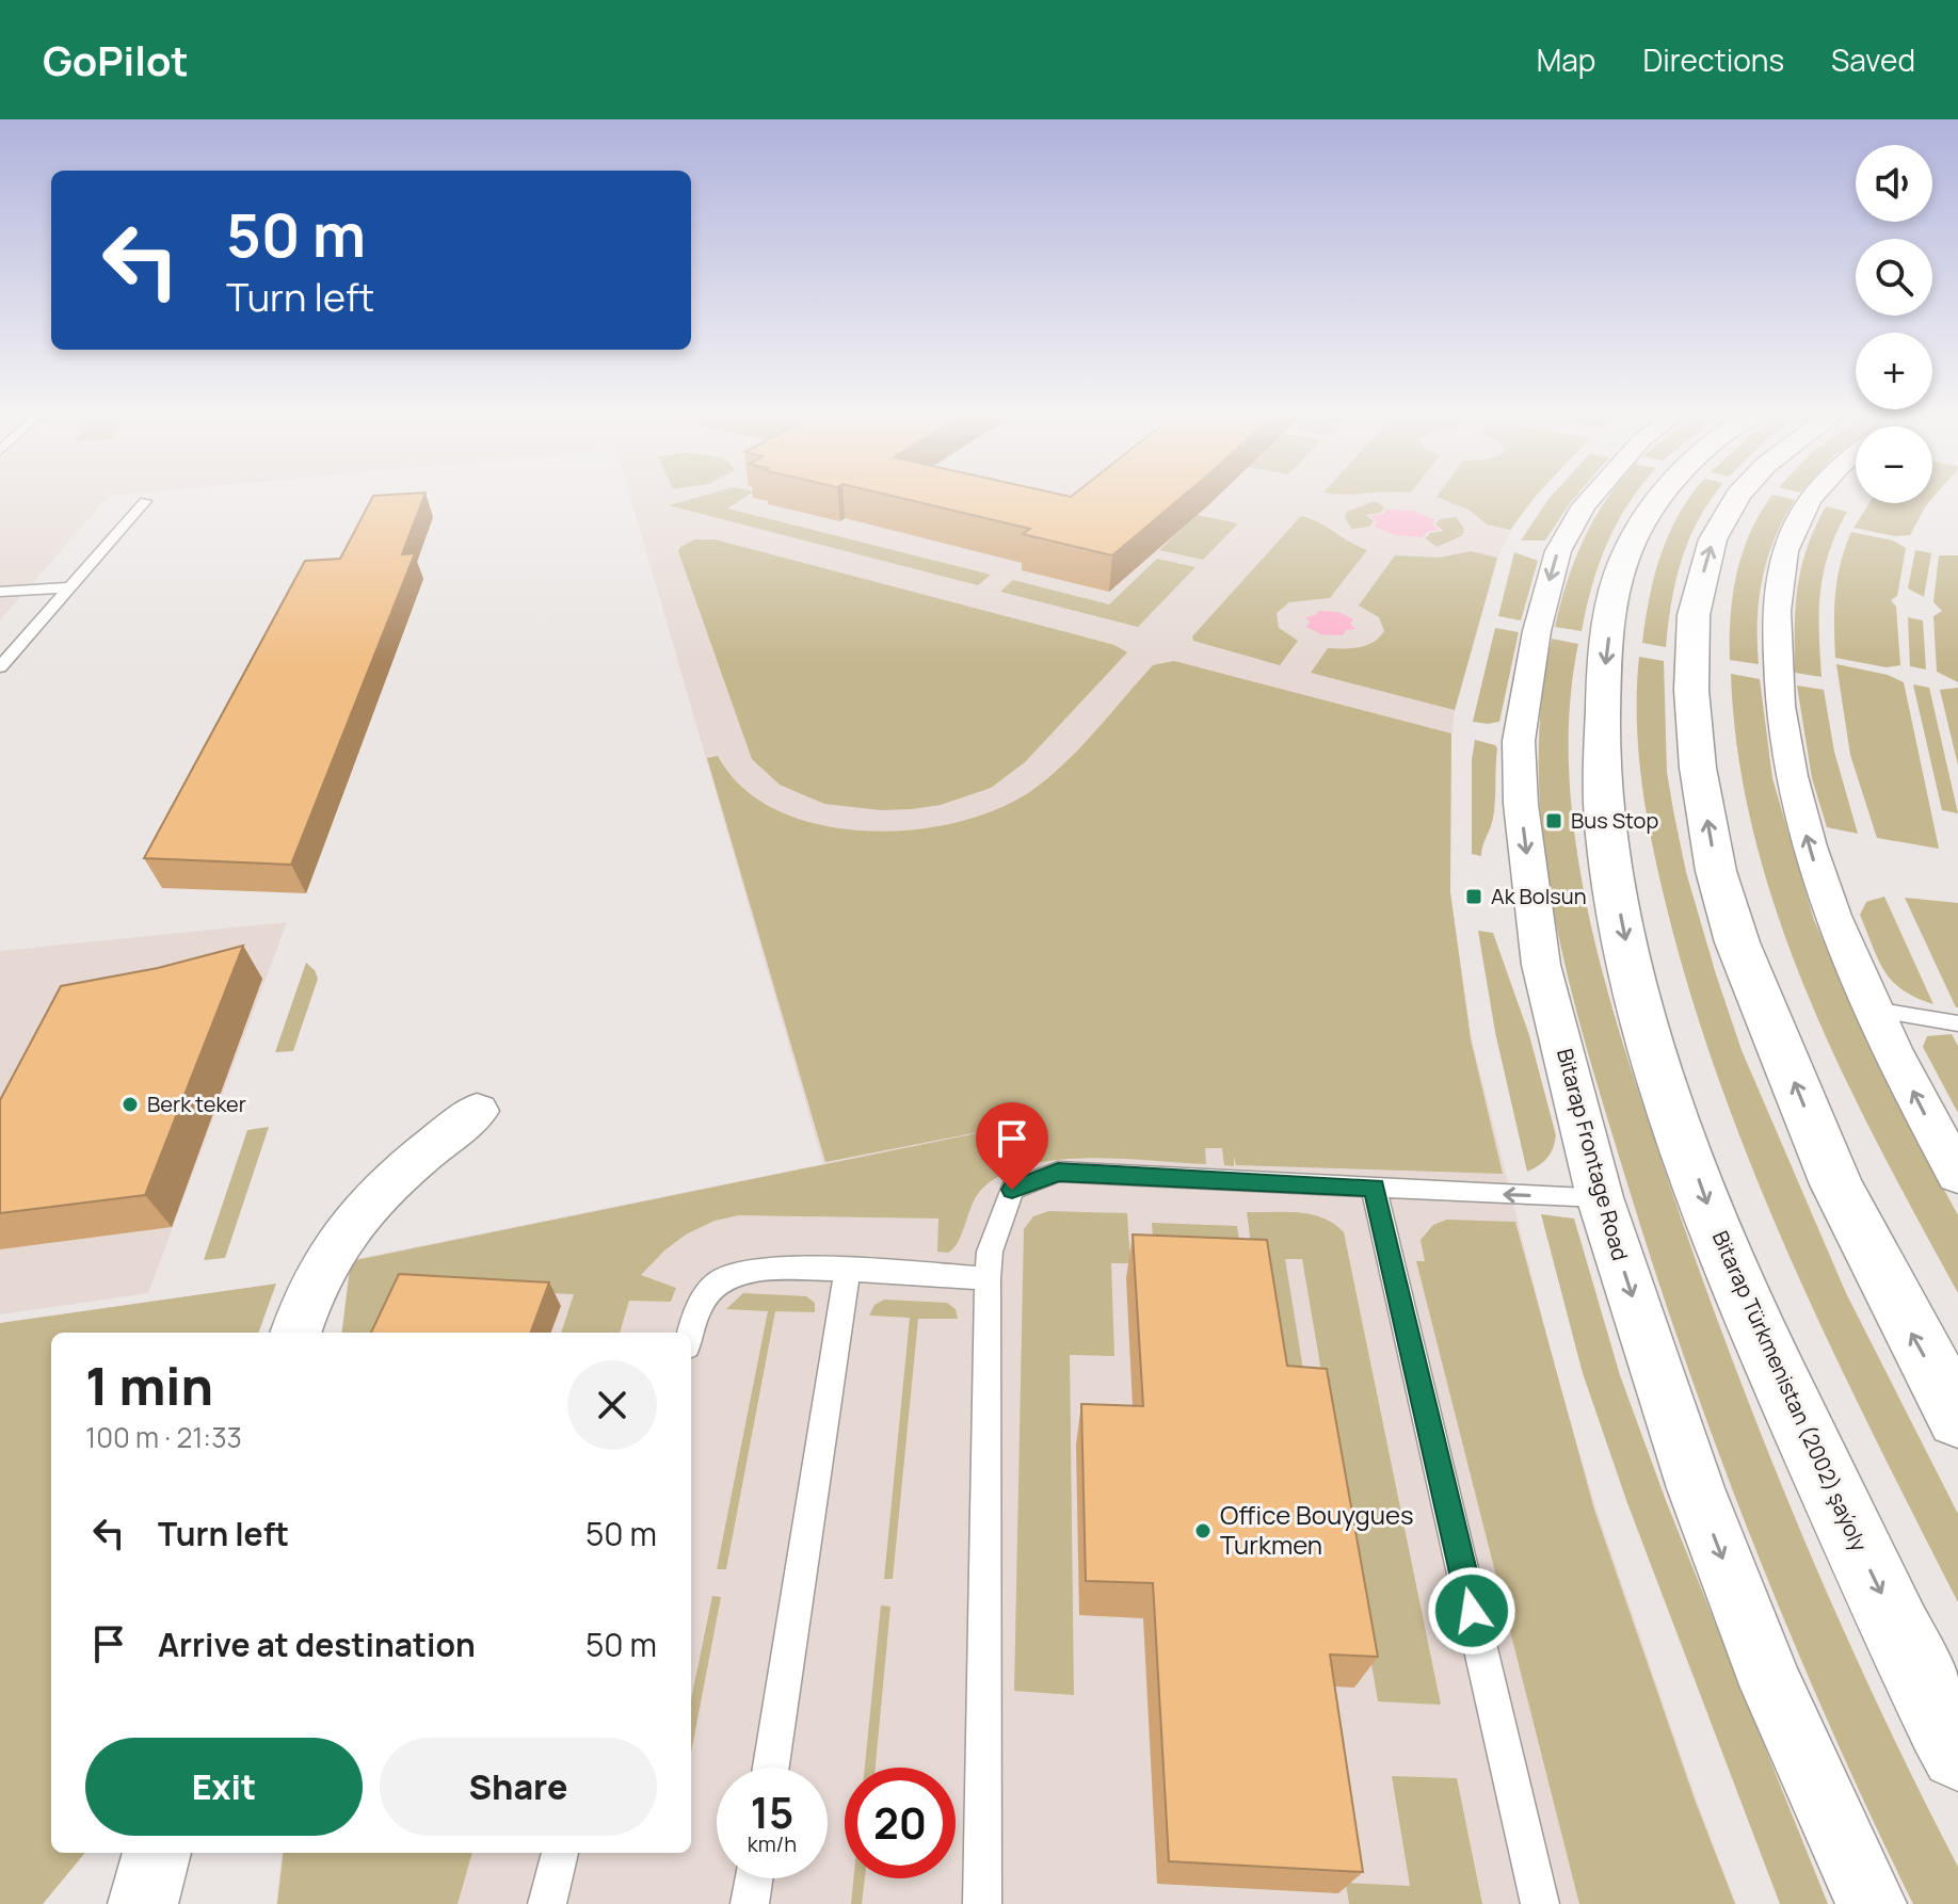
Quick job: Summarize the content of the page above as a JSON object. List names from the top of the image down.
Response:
{
  "streets": {
    "main road": ["Bitarap Türkmenistan (2002) şaýoly"],
    "street": ["Bitarap Frontage Road"]
  },
  "places": {
    "transit": ["Bus Stop", "Ak Bolsun"],
    "other": ["Berk teker", "Office Bouygues Turkmen"]
  },
  "page": {
    "header": "GoPilot",
    "nav": ["Map", "Directions", "Saved"],
    "map_buttons": ["+", "−"],
    "turn": ["50 m", "Turn left"],
    "heading": ["1 min", "100 m · 21:33"],
    "list": [
      {
        "name": "Turn left",
        "value": "50 m"
      },
      {
        "name": "Arrive at destination",
        "value": "50 m"
      }
    ],
    "buttons": ["Exit", "Share"],
    "speed": "15 km/h",
    "limit": "20"
  }
}
